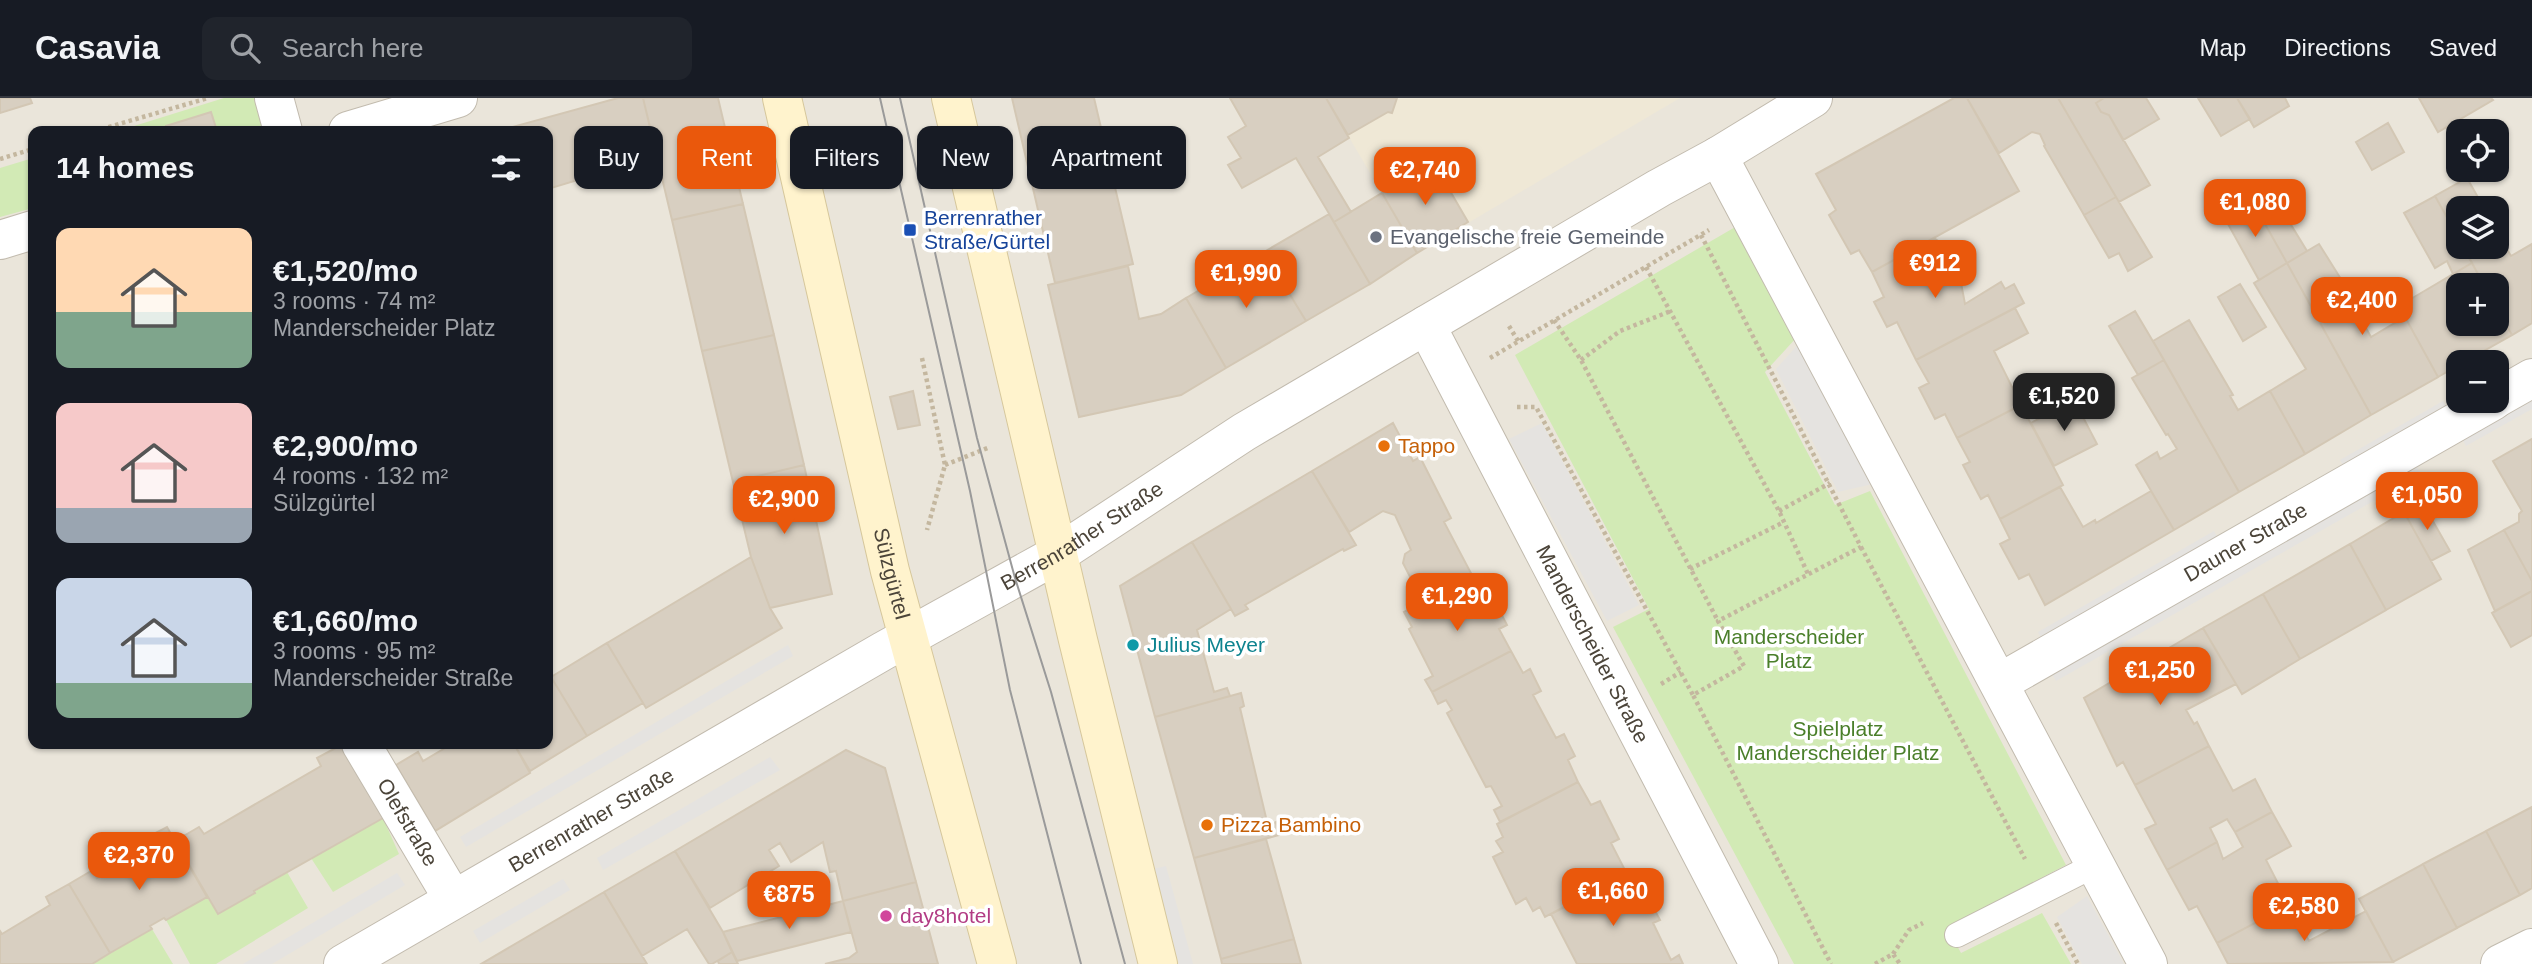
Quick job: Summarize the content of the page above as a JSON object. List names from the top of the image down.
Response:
{
  "streets": {
    "main road": ["Sülzgürtel"],
    "street": [
      "Berrenrather Straße",
      "Dauner Straße",
      "Manderscheider Straße",
      "Olefstraße"
    ]
  },
  "crossings": [
    ["Berrenrather Straße", "Sülzgürtel"],
    ["Berrenrather Straße", "Manderscheider Straße"],
    ["Berrenrather Straße", "Olefstraße"]
  ],
  "parks": ["Manderscheider Platz", "Spielplatz Manderscheider Platz"],
  "places": {
    "transit": ["Berrenrather Straße/Gürtel"],
    "other": [
      "Evangelische freie Gemeinde",
      "Tappo",
      "Julius Meyer",
      "Pizza Bambino",
      "day8hotel"
    ]
  },
  "page": {
    "header": "Casavia",
    "search": "Search here",
    "nav": ["Map", "Directions", "Saved"],
    "map_buttons": ["+", "−"],
    "chip": [
      "Buy",
      "Rent",
      "Filters",
      "New",
      "Apartment"
    ],
    "heading": "14 homes",
    "price": [
      "€2,740",
      "€1,080",
      "€912",
      "€1,990",
      "€2,400",
      "€1,520",
      "€1,050",
      "€2,900",
      "€1,290",
      "€1,250",
      "€2,370",
      "€1,660",
      "€875",
      "€2,580"
    ],
    "list": [
      {
        "name": "€1,520/mo",
        "note": "3 rooms · 74 m² · Manderscheider Platz"
      },
      {
        "name": "€2,900/mo",
        "note": "4 rooms · 132 m² · Sülzgürtel"
      },
      {
        "name": "€1,660/mo",
        "note": "3 rooms · 95 m² · Manderscheider Straße"
      }
    ]
  }
}
